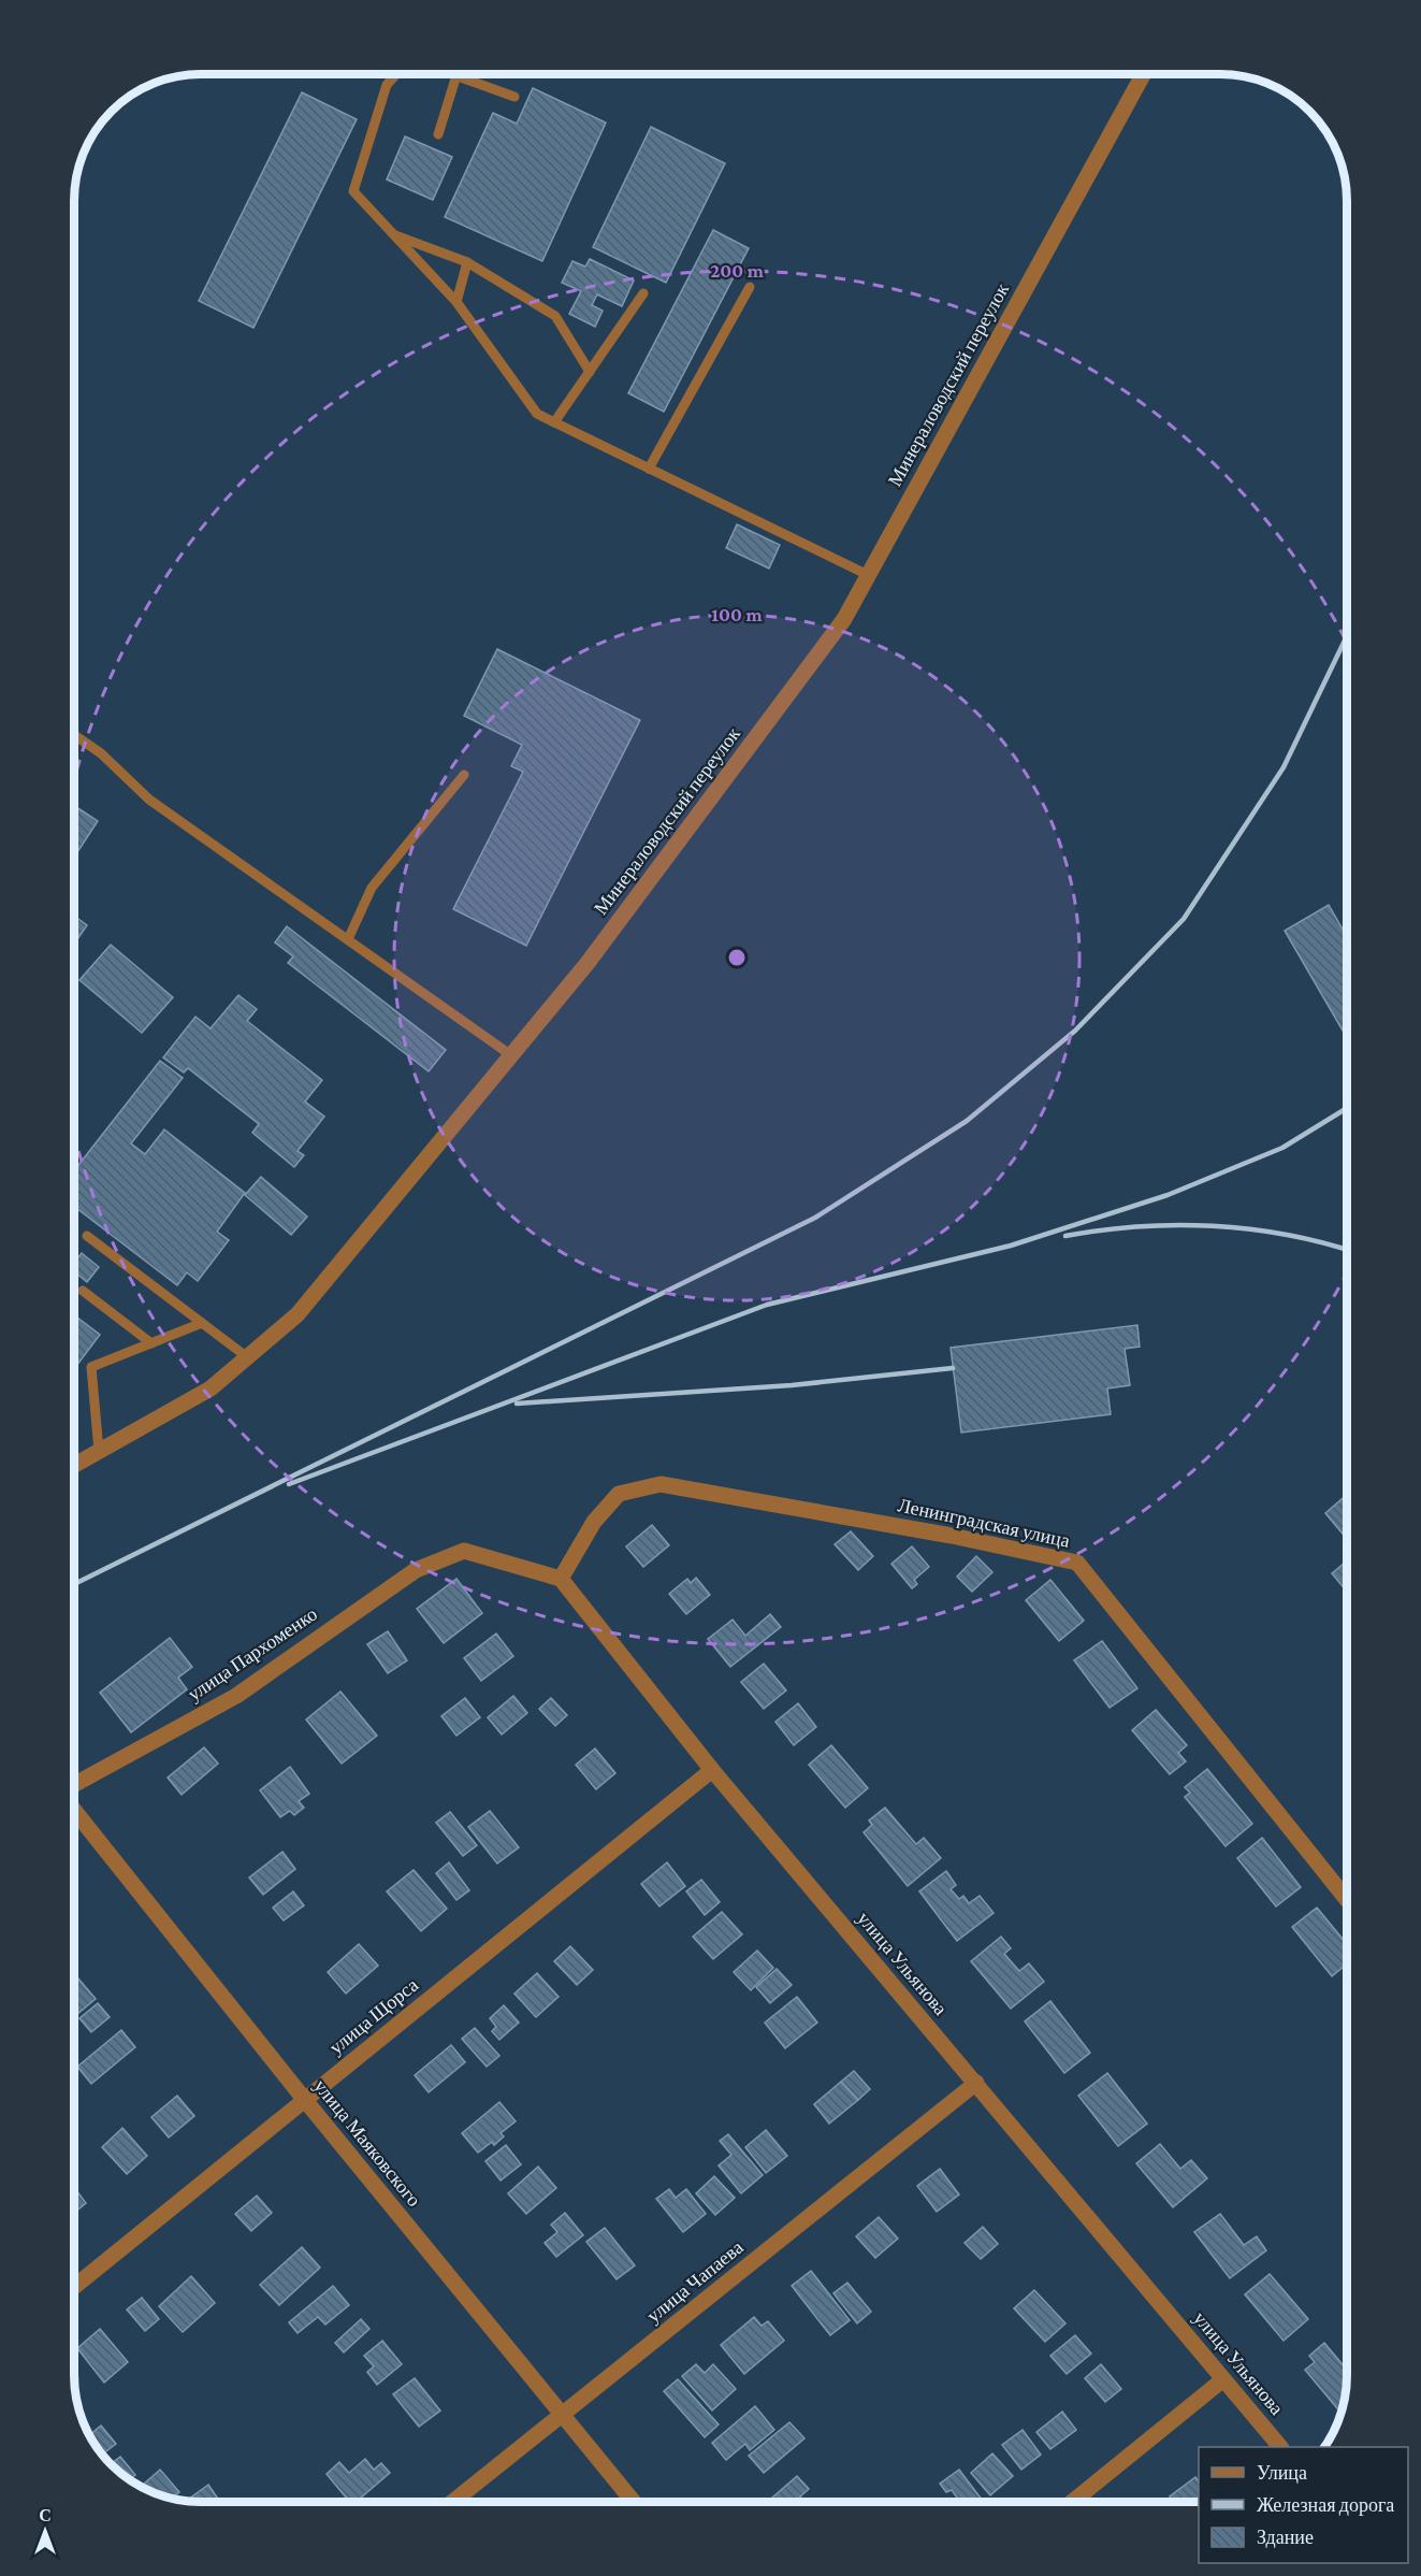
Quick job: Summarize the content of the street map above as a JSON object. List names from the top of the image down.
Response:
{
  "streets": {
    "street": [
      "Минераловодский переулок",
      "Ленинградская улица",
      "улица Пархоменко",
      "улица Ульянова",
      "улица Щорса",
      "улица Маяковского",
      "улица Чапаева"
    ]
  },
  "crossings": [
    ["Ленинградская улица", "улица Пархоменко"],
    ["Ленинградская улица", "улица Ульянова"],
    ["улица Пархоменко", "улица Ульянова"],
    ["улица Ульянова", "улица Щорса"],
    ["улица Ульянова", "улица Чапаева"],
    ["улица Щорса", "улица Маяковского"],
    ["улица Маяковского", "улица Чапаева"]
  ],
  "legend": ["Улица", "Железная дорога", "Здание"],
  "north": "top",
  "rings": ["200 m", "100 m"]
}
